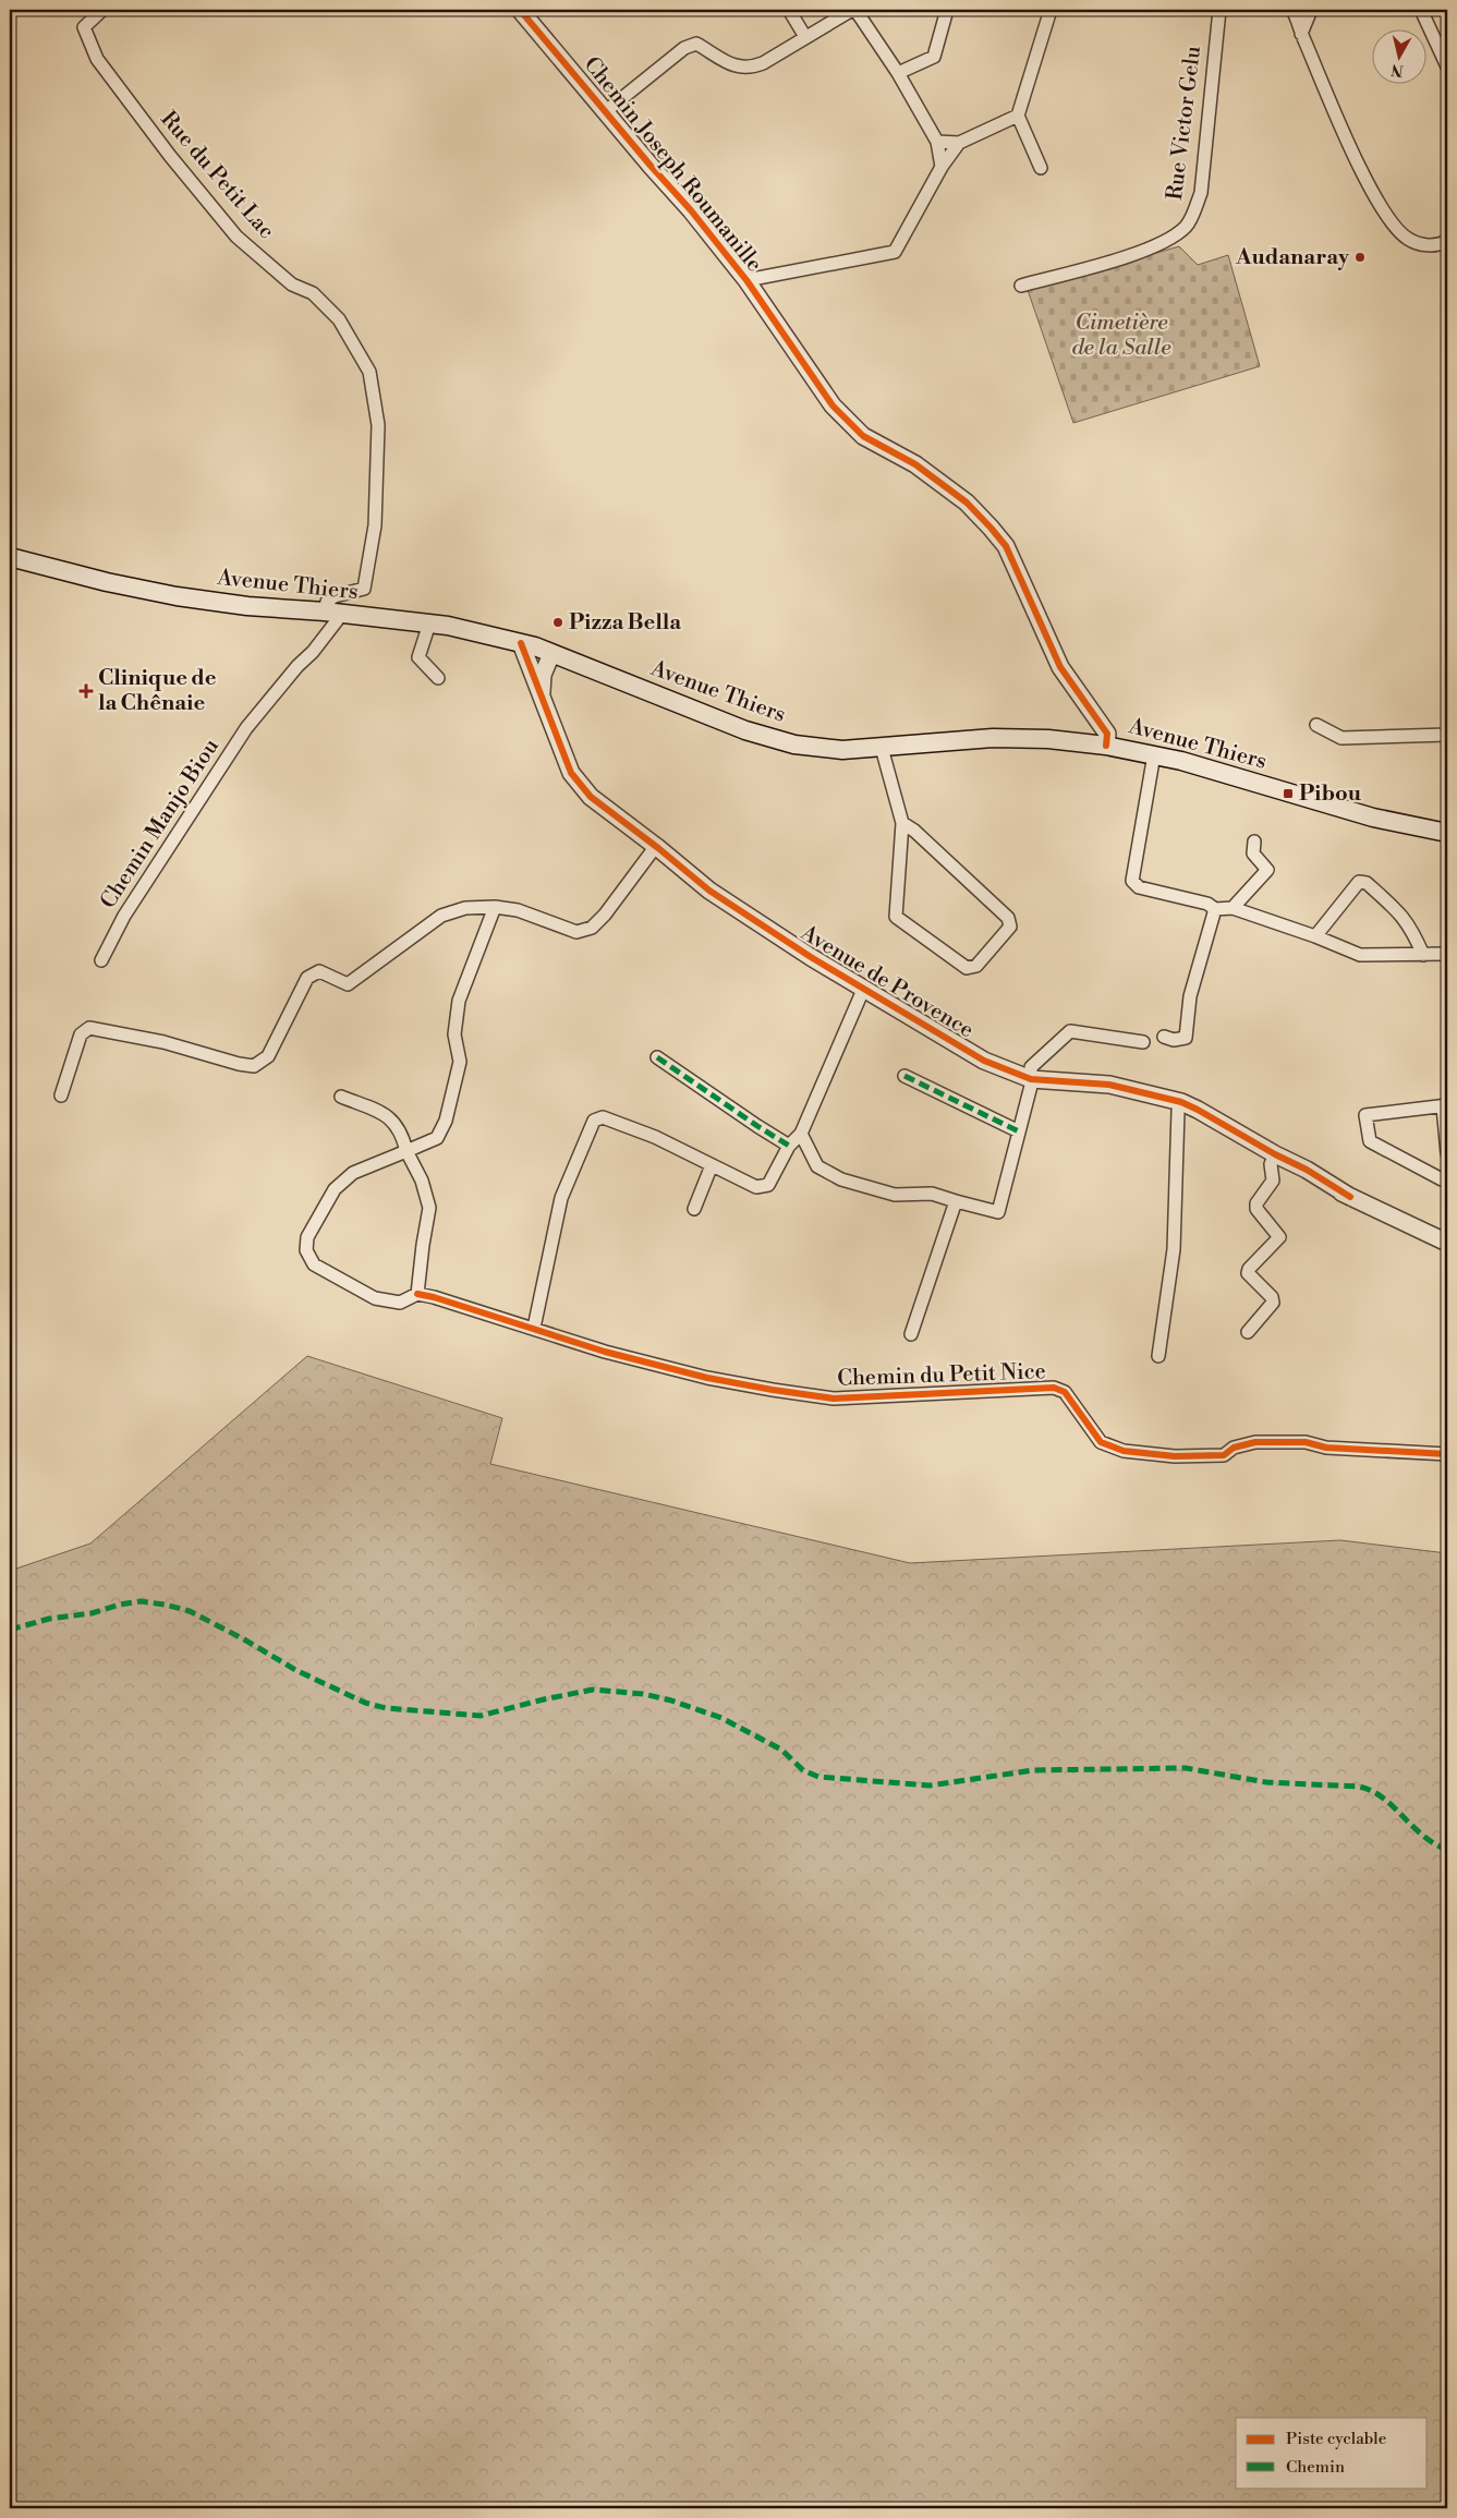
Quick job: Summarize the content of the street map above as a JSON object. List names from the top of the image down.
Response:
{
  "streets": {
    "main road": ["Avenue Thiers"],
    "street": [
      "Rue Victor Gelu",
      "Chemin Joseph Roumanille",
      "Rue du Petit Lac",
      "Chemin Manjo Biou",
      "Avenue de Provence",
      "Chemin du Petit Nice"
    ]
  },
  "crossings": [
    ["Chemin Joseph Roumanille", "Avenue Thiers"],
    ["Rue du Petit Lac", "Avenue Thiers"],
    ["Avenue Thiers", "Chemin Manjo Biou"],
    ["Avenue Thiers", "Avenue de Provence"]
  ],
  "parks": ["Cimetière de la Salle"],
  "places": {
    "other": ["Audanaray", "Pizza Bella"],
    "health": ["Clinique de la Chênaie"],
    "transit": ["Pibou"]
  },
  "legend": ["Piste cyclable", "Chemin"],
  "north": "bottom"
}
